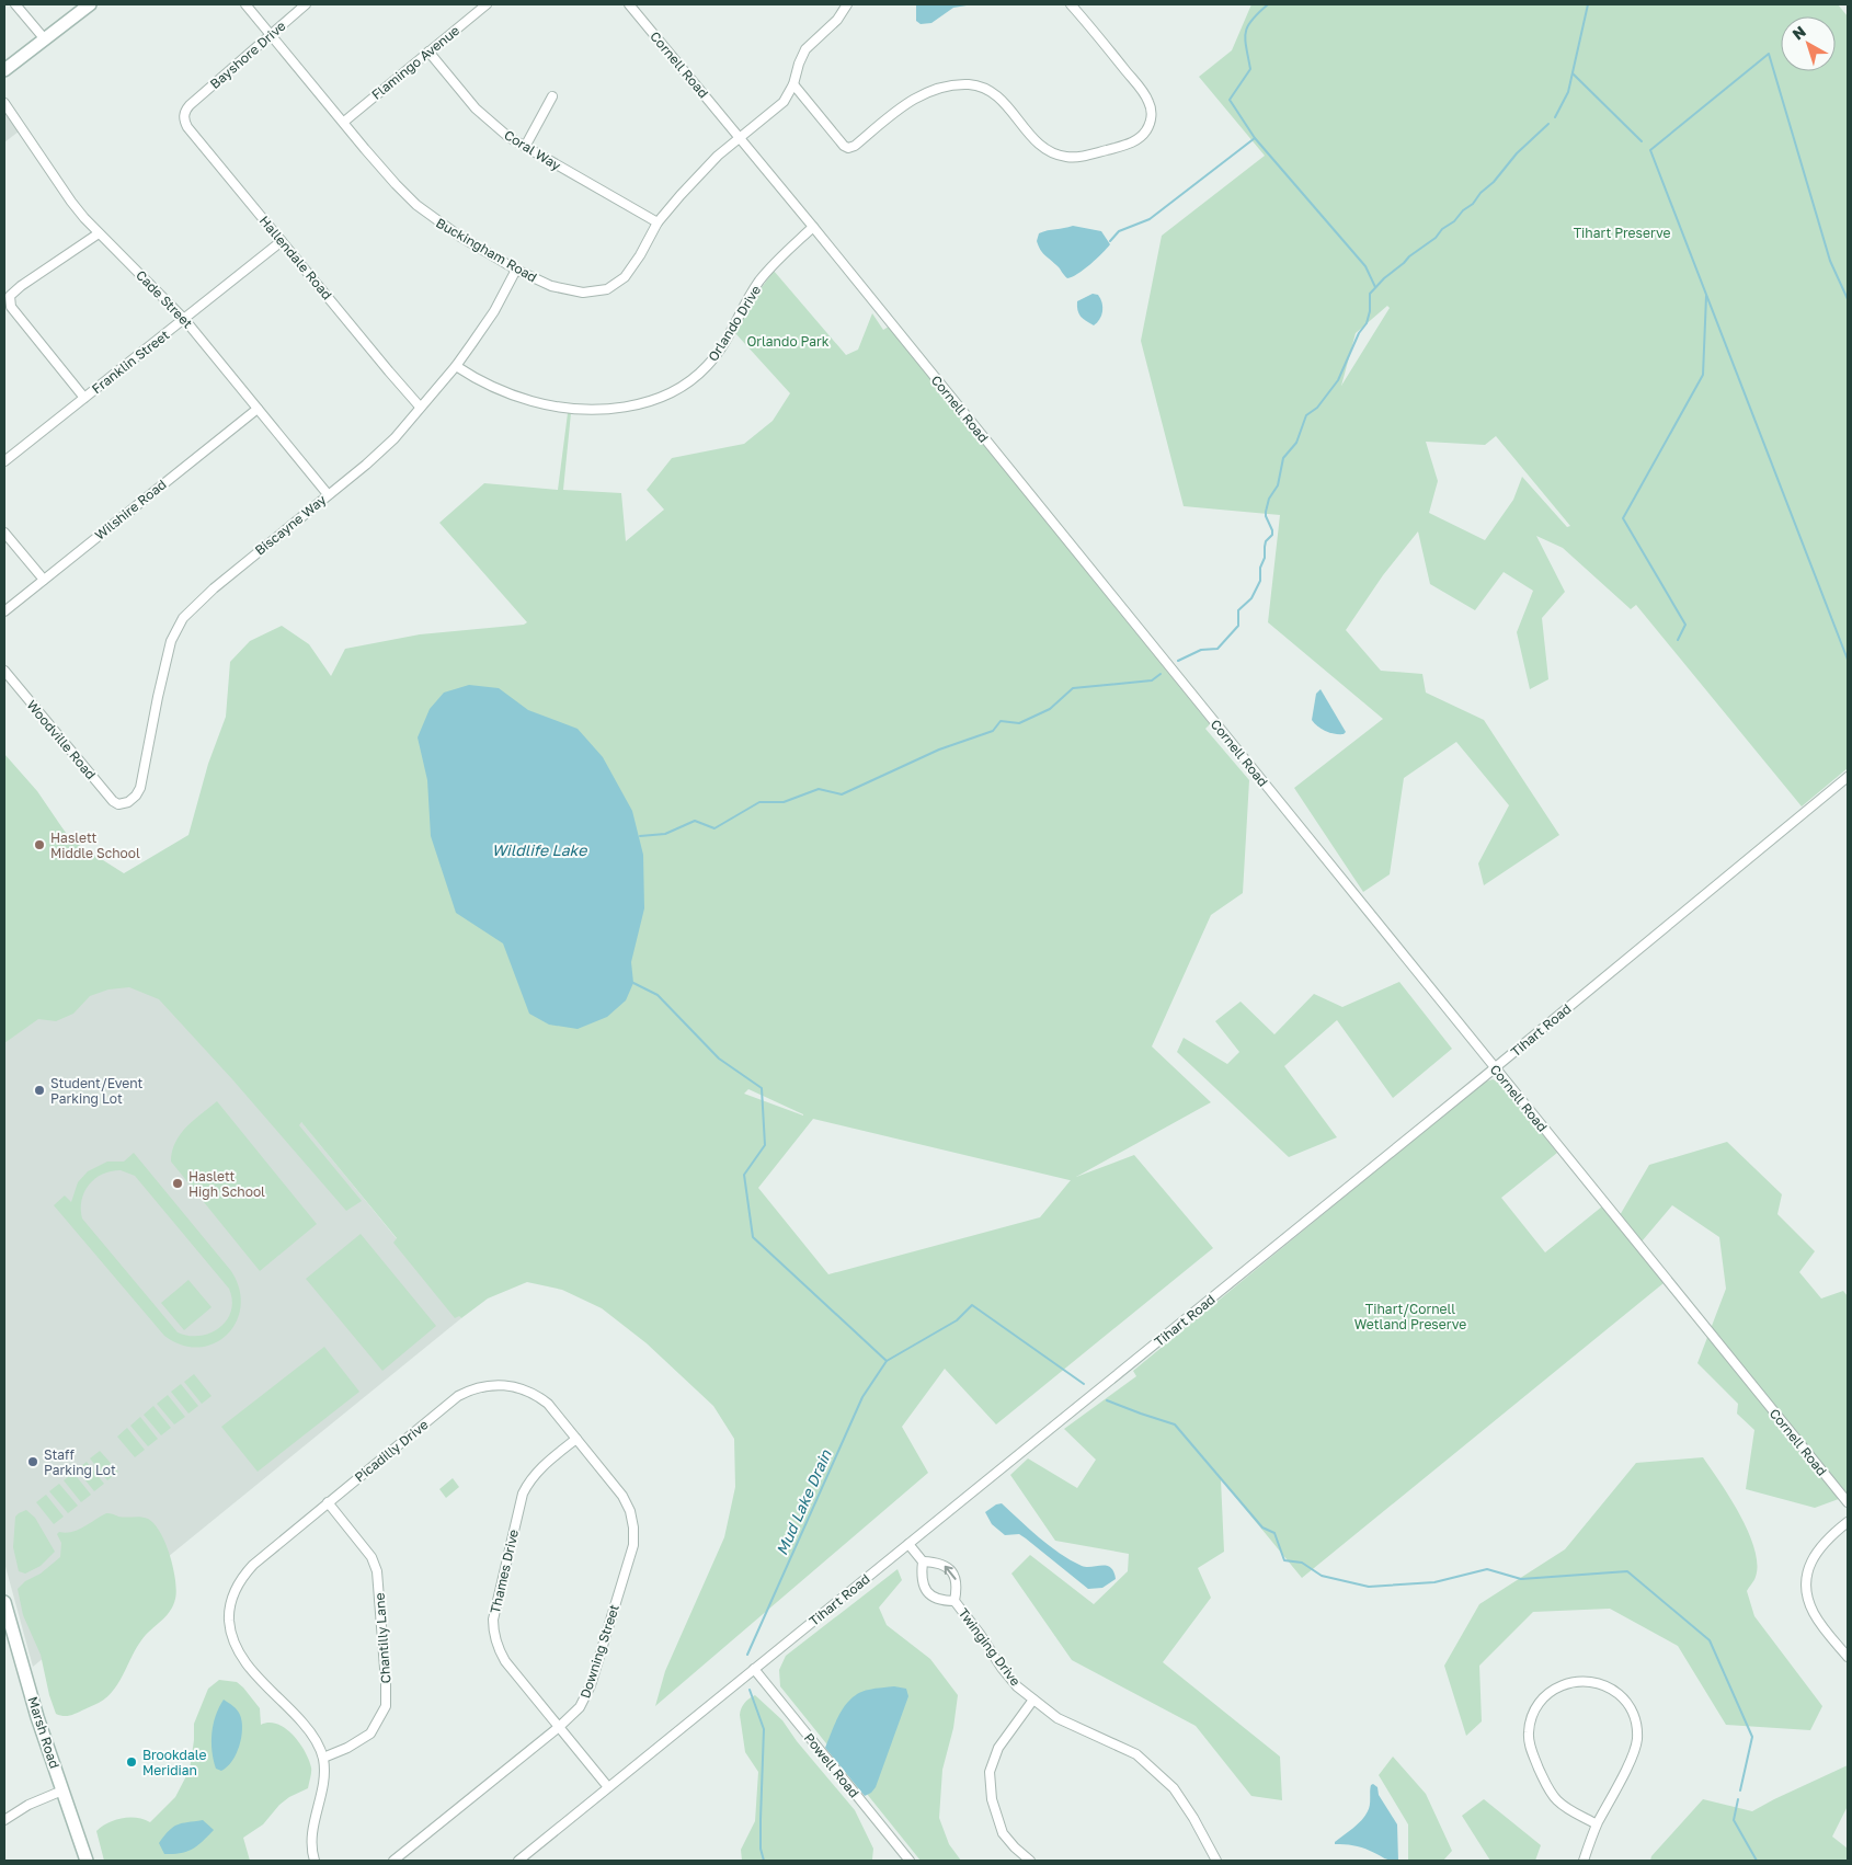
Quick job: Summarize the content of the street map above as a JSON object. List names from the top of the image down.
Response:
{
  "streets": {
    "main road": ["Marsh Road"],
    "street": [
      "Bayshore Drive",
      "Flamingo Avenue",
      "Cornell Road",
      "Coral Way",
      "Buckingham Road",
      "Hallendale Road",
      "Cade Street",
      "Orlando Drive",
      "Franklin Street",
      "Wilshire Road",
      "Biscayne Way",
      "Woodville Road",
      "Tihart Road",
      "Picadilly Drive",
      "Thames Drive",
      "Chantilly Lane",
      "Twinging Drive",
      "Downing Street",
      "Powell Road"
    ]
  },
  "crossings": [
    ["Bayshore Drive", "Buckingham Road"],
    ["Bayshore Drive", "Hallendale Road"],
    ["Flamingo Avenue", "Coral Way"],
    ["Flamingo Avenue", "Buckingham Road"],
    ["Cornell Road", "Buckingham Road"],
    ["Cornell Road", "Orlando Drive"],
    ["Cornell Road", "Tihart Road"],
    ["Coral Way", "Buckingham Road"],
    ["Buckingham Road", "Biscayne Way"],
    ["Hallendale Road", "Franklin Street"],
    ["Hallendale Road", "Biscayne Way"],
    ["Cade Street", "Franklin Street"],
    ["Cade Street", "Wilshire Road"],
    ["Cade Street", "Biscayne Way"],
    ["Orlando Drive", "Biscayne Way"],
    ["Biscayne Way", "Woodville Road"],
    ["Tihart Road", "Thames Drive"],
    ["Tihart Road", "Powell Road"],
    ["Picadilly Drive", "Thames Drive"],
    ["Picadilly Drive", "Chantilly Lane"],
    ["Picadilly Drive", "Downing Street"],
    ["Thames Drive", "Downing Street"]
  ],
  "water": ["Wildlife Lake", "Mud Lake Drain"],
  "parks": ["Tihart Preserve", "Orlando Park", "Tihart/Cornell Wetland Preserve"],
  "places": [
    "Haslett Middle School",
    "Student/Event Parking Lot",
    "Haslett High School",
    "Staff Parking Lot",
    "Brookdale Meridian"
  ],
  "north": "top left"
}
